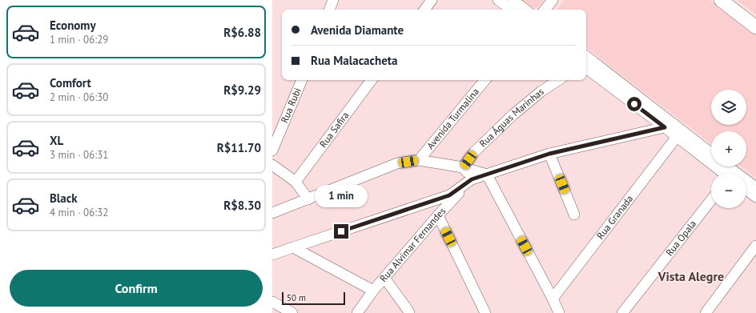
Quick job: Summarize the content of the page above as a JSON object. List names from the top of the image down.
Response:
{
  "streets": {
    "street": [
      "Rua Rubi",
      "Rua Águas Marinhas",
      "Avenida Turmalina",
      "Rua Safira",
      "Rua Granada",
      "Rua Opala",
      "Rua Alvimar Fernandes"
    ]
  },
  "districts": ["Vista Alegre"],
  "scale_bar": "50 m",
  "page": {
    "list": [
      {
        "name": "Economy",
        "note": "1 min · 06:29",
        "value": "R$6.88"
      },
      {
        "name": "Comfort",
        "note": "2 min · 06:30",
        "value": "R$9.29"
      },
      {
        "name": "XL",
        "note": "3 min · 06:31",
        "value": "R$11.70"
      },
      {
        "name": "Black",
        "note": "4 min · 06:32",
        "value": "R$8.30"
      }
    ],
    "banner": ["Avenida Diamante", "Rua Malacacheta"],
    "map_buttons": ["+", "−"],
    "bubble": "1 min",
    "buttons": "Confirm",
    "scale": "50 m"
  }
}
